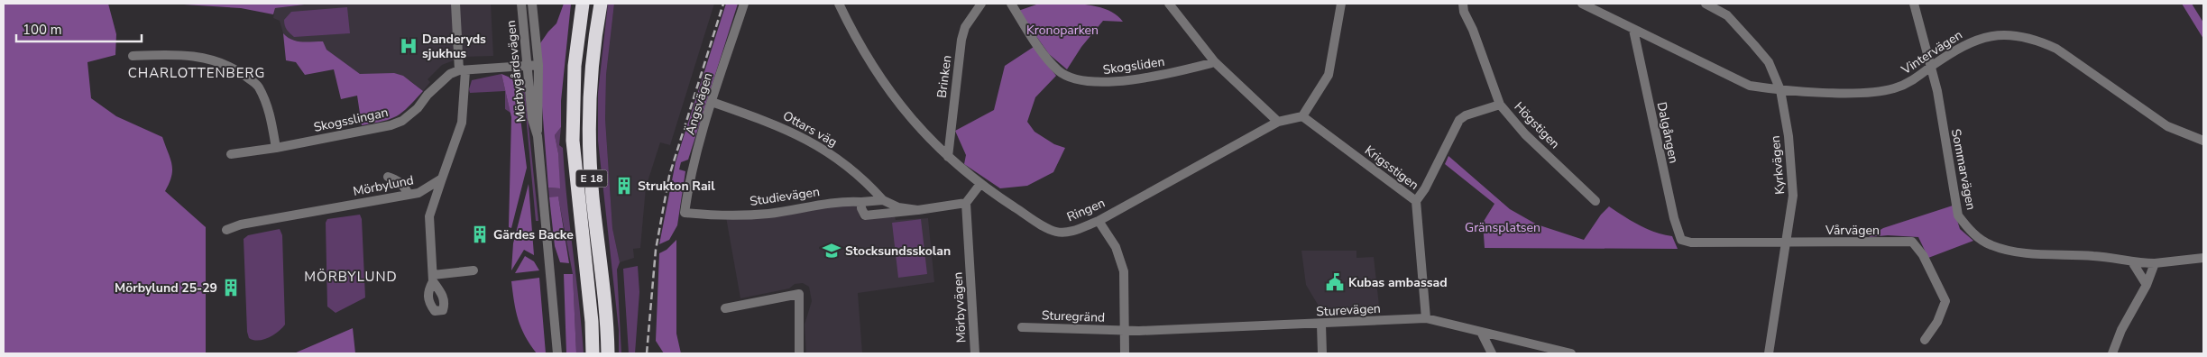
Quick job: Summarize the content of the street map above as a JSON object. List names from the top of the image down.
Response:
{
  "streets": {
    "highway": ["E 18"],
    "street": [
      "Vintervägen",
      "Skogsliden",
      "Mörbygårdsvägen",
      "Brinken",
      "Ängsvägen",
      "Skogsslingan",
      "Högstigen",
      "Ottars väg",
      "Dalgången",
      "Kyrkvägen",
      "Krigsstigen",
      "Sommarvägen",
      "Mörbylund",
      "Studievägen",
      "Ringen",
      "Vårvägen",
      "Mörbyvägen",
      "Sturevägen",
      "Sturegränd"
    ]
  },
  "crossings": [
    ["Vintervägen", "Dalgången"],
    ["Vintervägen", "Kyrkvägen"],
    ["Vintervägen", "Sommarvägen"],
    ["Brinken", "Ringen"],
    ["Ängsvägen", "Ottars väg"],
    ["Ängsvägen", "Studievägen"],
    ["Ottars väg", "Studievägen"],
    ["Dalgången", "Vårvägen"],
    ["Kyrkvägen", "Vårvägen"],
    ["Krigsstigen", "Ringen"],
    ["Krigsstigen", "Sturevägen"],
    ["Studievägen", "Mörbyvägen"],
    ["Sturevägen", "Sturegränd"]
  ],
  "districts": ["CHARLOTTENBERG", "MÖRBYLUND"],
  "parks": ["Kronoparken", "Gränsplatsen"],
  "places": {
    "hospital": ["Danderyds sjukhus"],
    "building": ["Strukton Rail", "Gärdes Backe", "Mörbylund 25-29"],
    "school or university": ["Stocksundsskolan"],
    "public building": ["Kubas ambassad"]
  },
  "scale_bar": "100 m"
}
